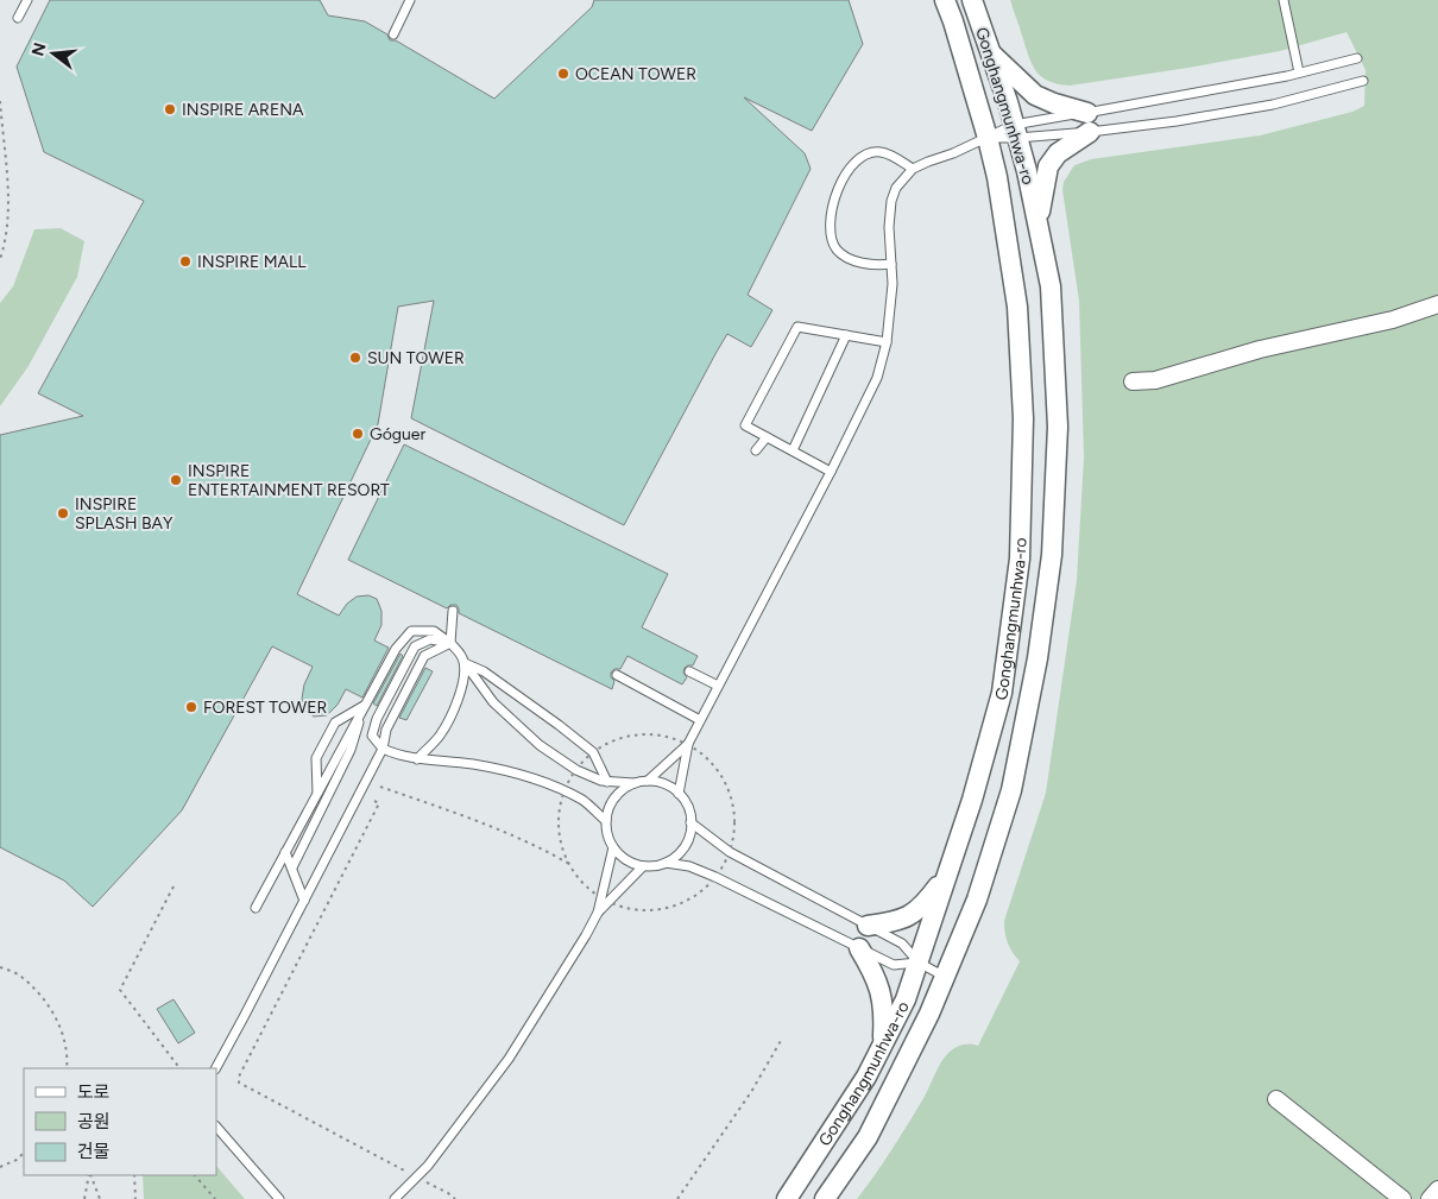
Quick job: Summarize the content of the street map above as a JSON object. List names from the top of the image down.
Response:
{
  "streets": {
    "street": ["Gonghangmunhwa-ro"]
  },
  "places": [
    "OCEAN TOWER",
    "INSPIRE ARENA",
    "INSPIRE MALL",
    "SUN TOWER",
    "Góguer",
    "INSPIRE ENTERTAINMENT RESORT",
    "INSPIRE SPLASH BAY",
    "FOREST TOWER"
  ],
  "legend": ["도로", "공원", "건물"],
  "north": "left"
}
